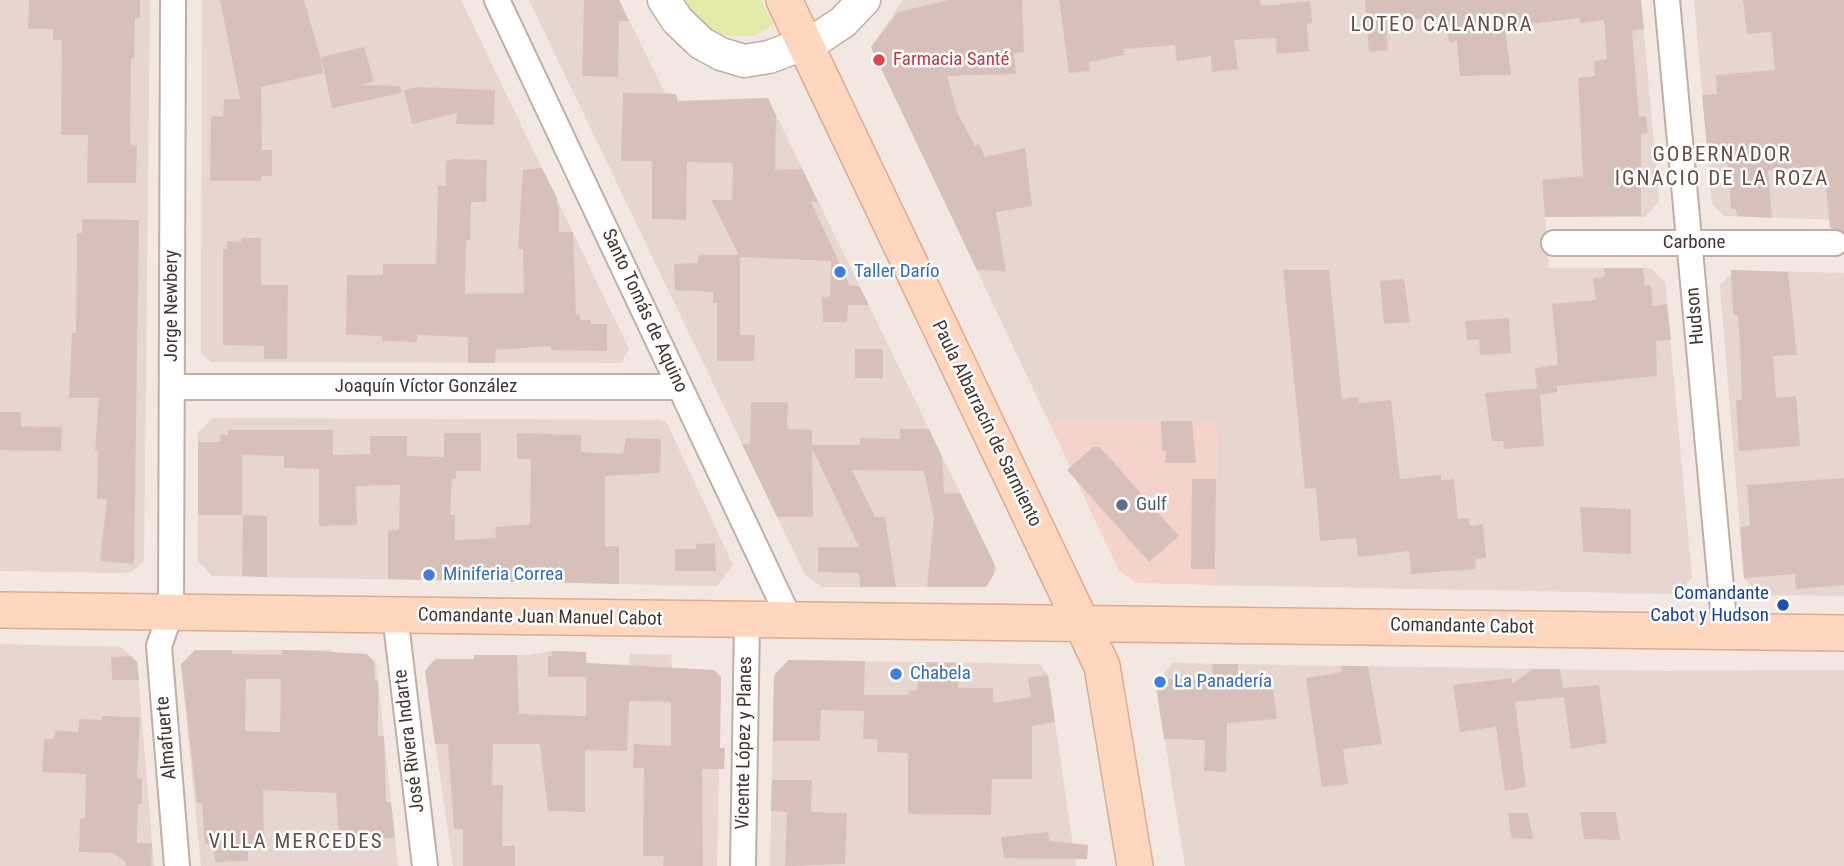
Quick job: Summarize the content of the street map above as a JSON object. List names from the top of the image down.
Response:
{
  "streets": {
    "main road": ["Paula Albarracín de Sarmiento", "Comandante Juan Manuel Cabot", "Comandante Cabot"],
    "street": [
      "Carbone",
      "Jorge Newbery",
      "Santo Tomás de Aquino",
      "Hudson",
      "Joaquín Víctor González",
      "Almafuerte",
      "José Rivera Indarte",
      "Vicente López y Planes"
    ]
  },
  "crossings": [
    ["Carbone", "Hudson"],
    ["Jorge Newbery", "Joaquín Víctor González"],
    ["Jorge Newbery", "Comandante Juan Manuel Cabot"],
    ["Jorge Newbery", "Almafuerte"],
    ["Santo Tomás de Aquino", "Joaquín Víctor González"],
    ["Santo Tomás de Aquino", "Comandante Juan Manuel Cabot"],
    ["Hudson", "Comandante Cabot"],
    ["Paula Albarracín de Sarmiento", "Comandante Juan Manuel Cabot"],
    ["Paula Albarracín de Sarmiento", "Comandante Cabot"],
    ["Comandante Juan Manuel Cabot", "Comandante Cabot"],
    ["Comandante Juan Manuel Cabot", "Almafuerte"],
    ["Comandante Juan Manuel Cabot", "José Rivera Indarte"],
    ["Comandante Juan Manuel Cabot", "Vicente López y Planes"]
  ],
  "districts": ["LOTEO CALANDRA", "GOBERNADOR IGNACIO DE LA ROZA", "VILLA MERCEDES"],
  "places": [
    "Farmacia Santé",
    "Taller Darío",
    "Gulf",
    "Miniferia Correa",
    "Comandante Cabot y Hudson",
    "Chabela",
    "La Panadería"
  ]
}
